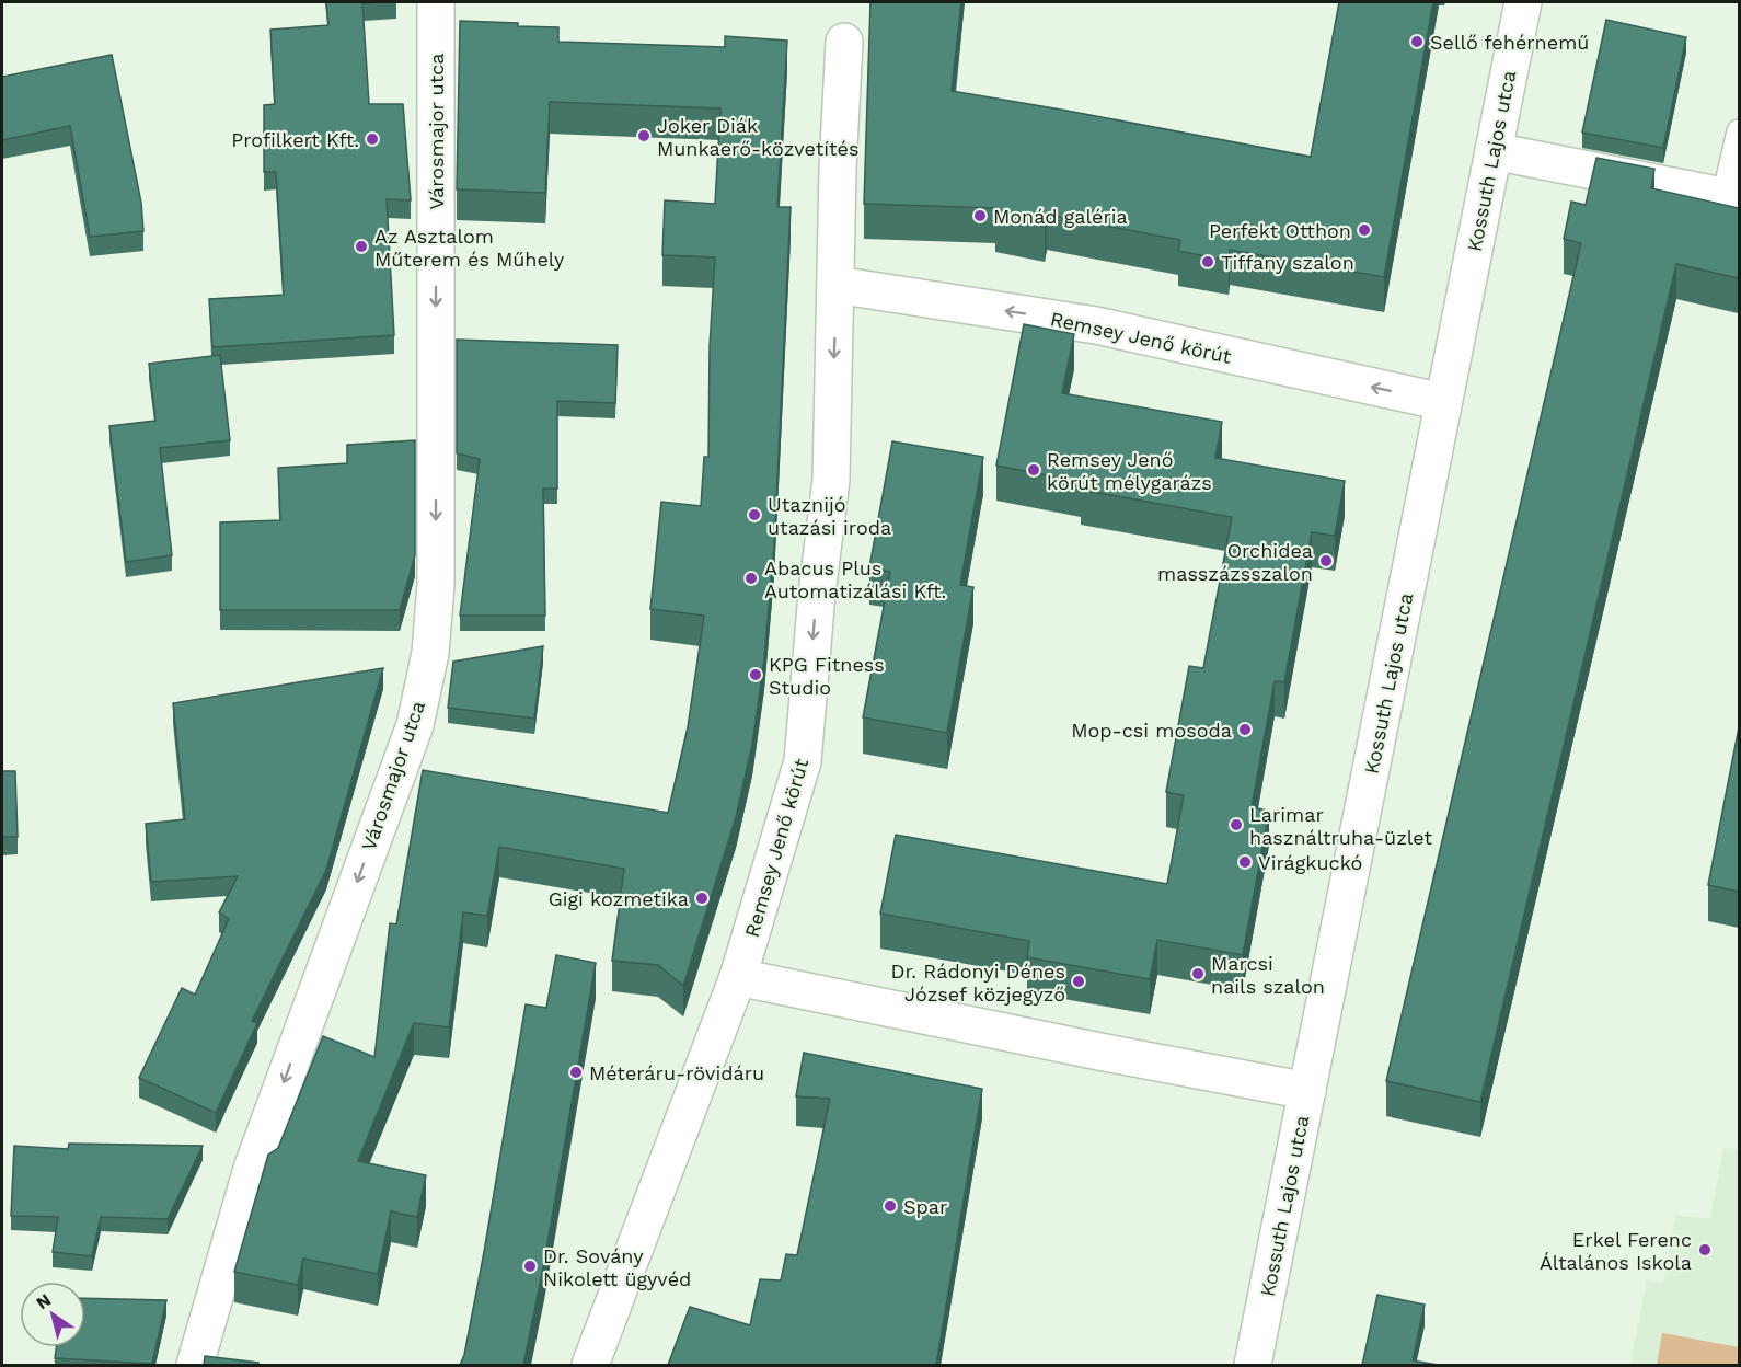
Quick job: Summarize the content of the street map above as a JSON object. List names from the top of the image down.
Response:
{
  "streets": {
    "street": ["Városmajor utca", "Kossuth Lajos utca", "Remsey Jenő körút"]
  },
  "crossings": [
    ["Kossuth Lajos utca", "Remsey Jenő körút"]
  ],
  "one_way": ["Városmajor utca"],
  "places": [
    "Sellő fehérnemű",
    "Joker Diák Munkaerő-közvetítés",
    "Profilkert Kft.",
    "Monád galéria",
    "Perfekt Otthon",
    "Az Asztalom Műterem és Műhely",
    "Tiffany szalon",
    "Remsey Jenő körút mélygarázs",
    "Utaznijó utazási iroda",
    "Orchidea masszázsszalon",
    "Abacus Plus Automatizálási Kft.",
    "KPG Fitness Studio",
    "Mop-csi mosoda",
    "Larimar használtruha-üzlet",
    "Virágkuckó",
    "Gigi kozmetika",
    "Marcsi nails szalon",
    "Dr. Rádonyi Dénes József közjegyző",
    "Méteráru-rövidáru",
    "Spar",
    "Erkel Ferenc Általános Iskola",
    "Dr. Sovány Nikolett ügyvéd"
  ],
  "north": "top left"
}
